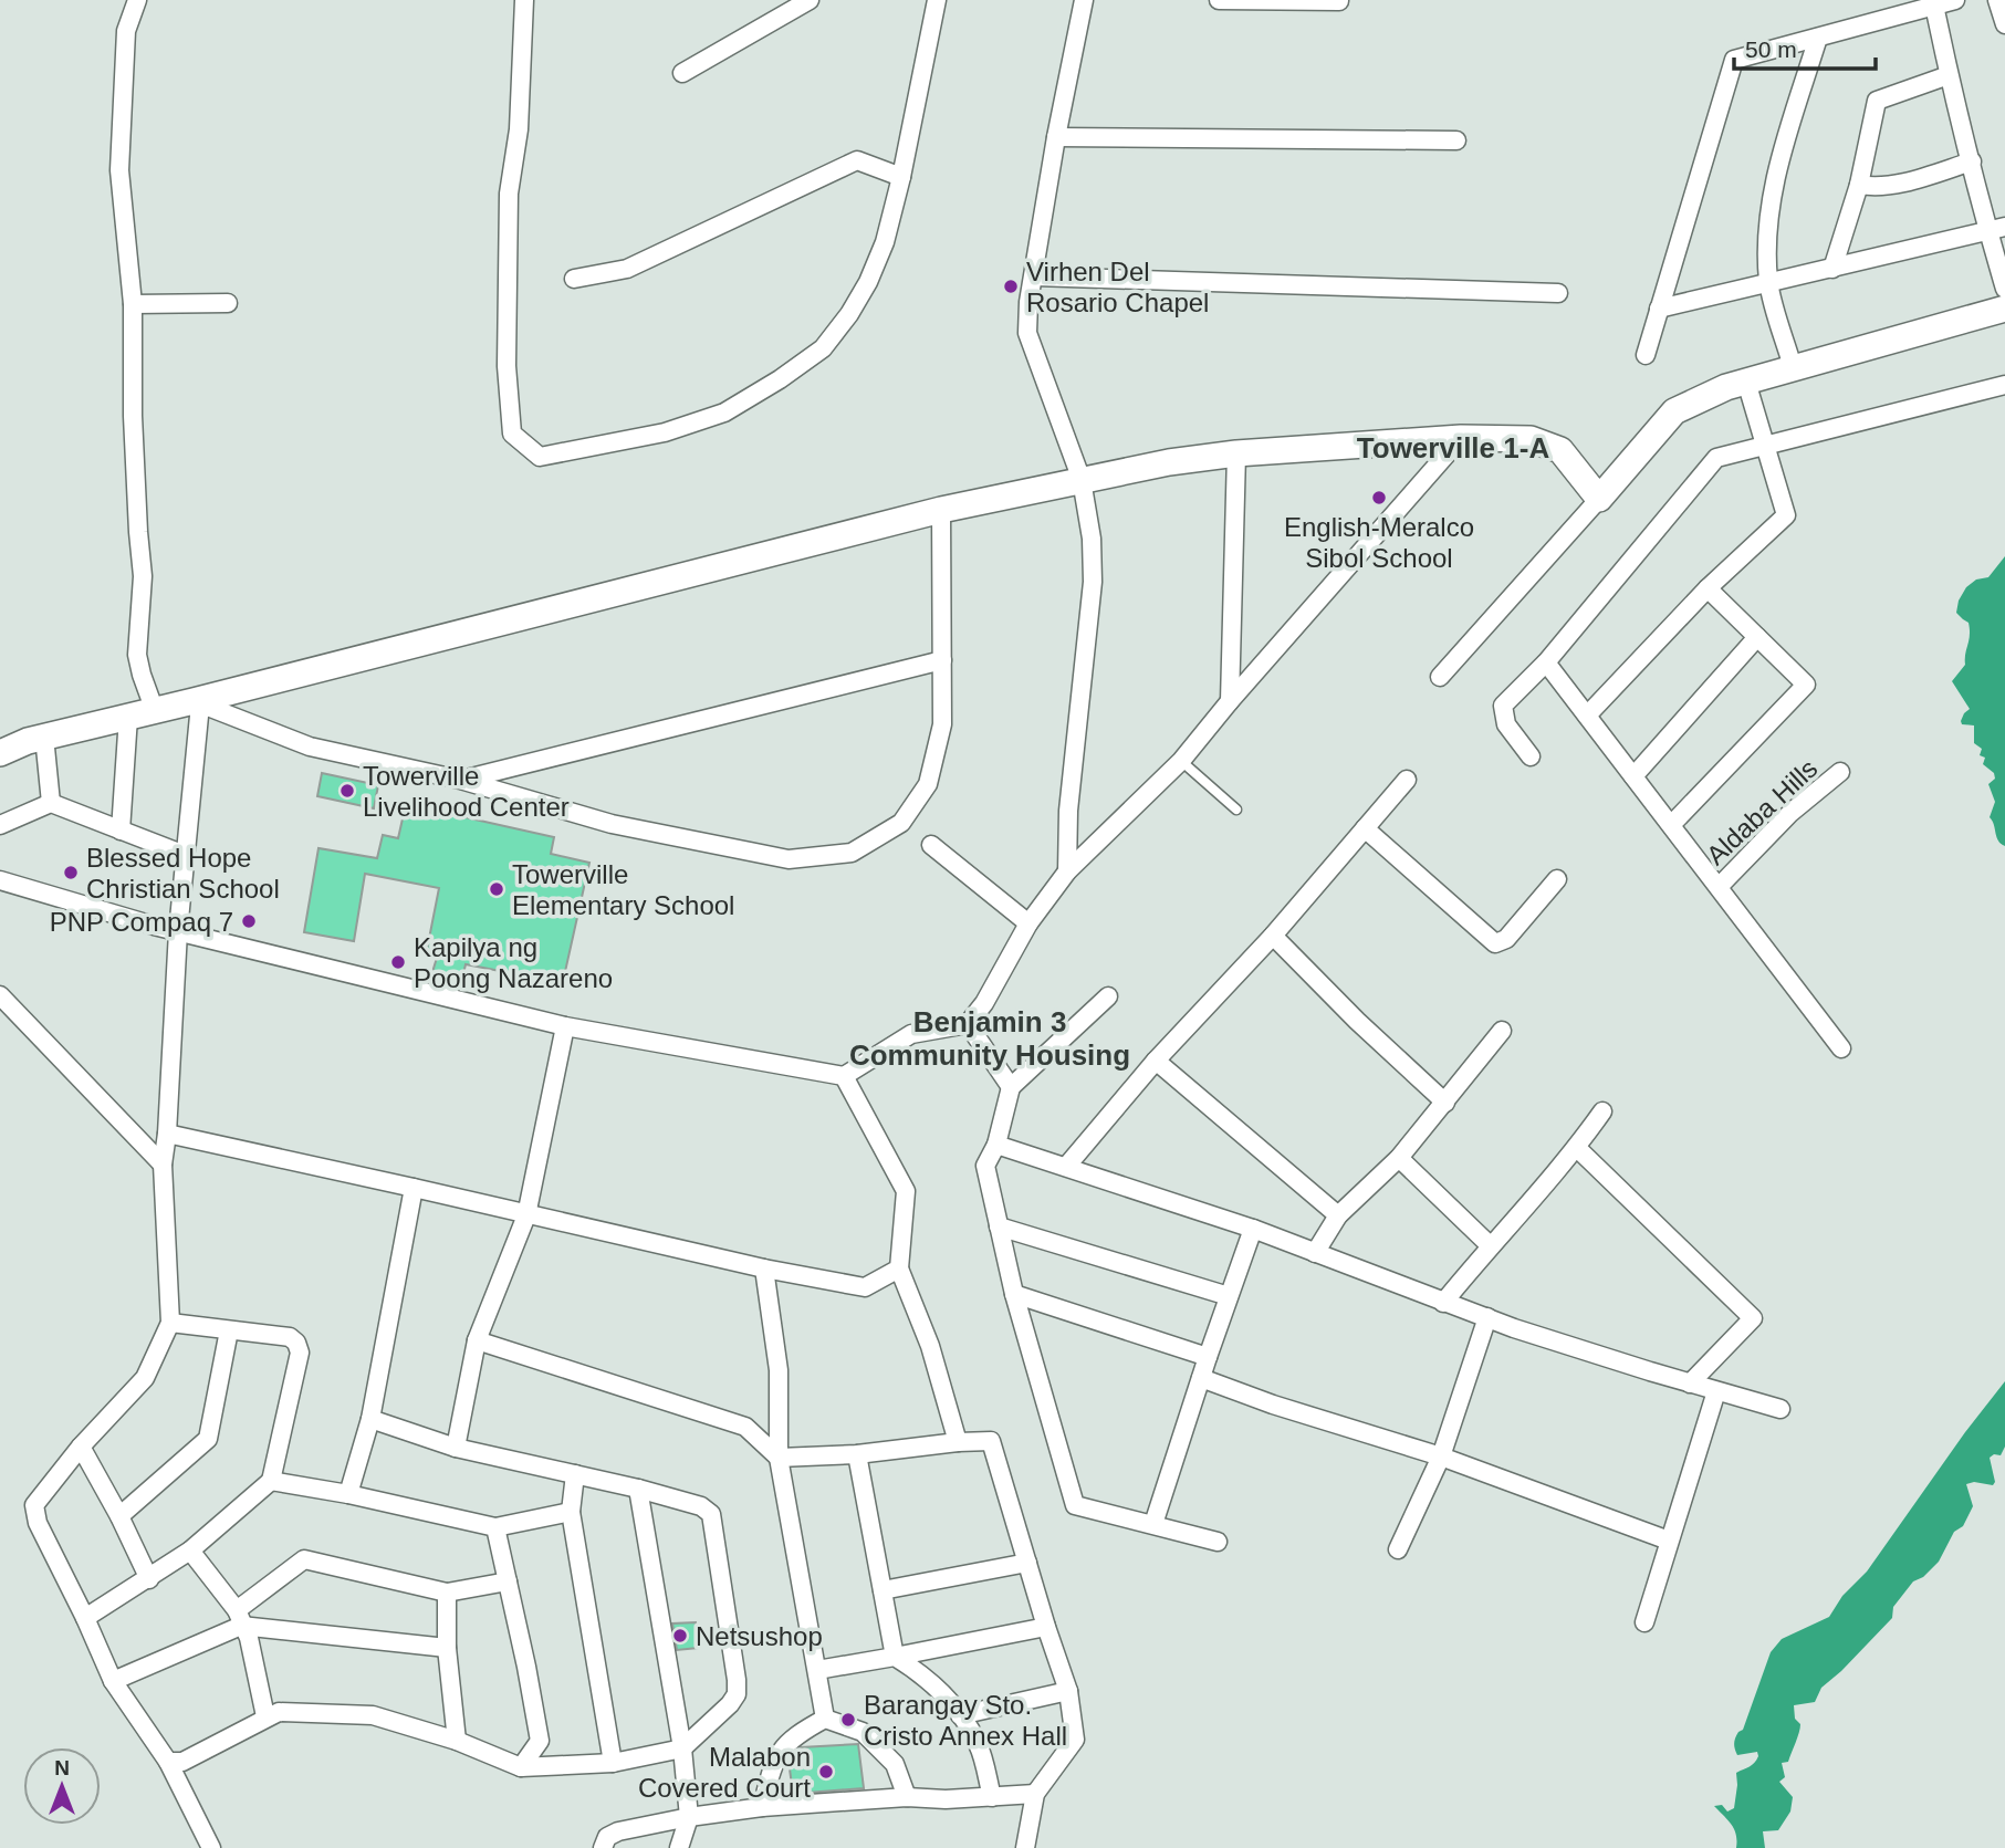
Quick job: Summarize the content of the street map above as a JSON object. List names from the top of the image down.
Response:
{
  "streets": {
    "street": ["Aldaba Hills"]
  },
  "districts": ["Towerville 1-A", "Benjamin 3 Community Housing"],
  "places": [
    "Virhen Del Rosario Chapel",
    "English-Meralco Sibol School",
    "Towerville Livelihood Center",
    "Blessed Hope Christian School",
    "Towerville Elementary School",
    "PNP Compaq 7",
    "Kapilya ng Poong Nazareno",
    "Netsushop",
    "Barangay Sto. Cristo Annex Hall",
    "Malabon Covered Court"
  ],
  "scale_bar": "50 m",
  "north": "top"
}
